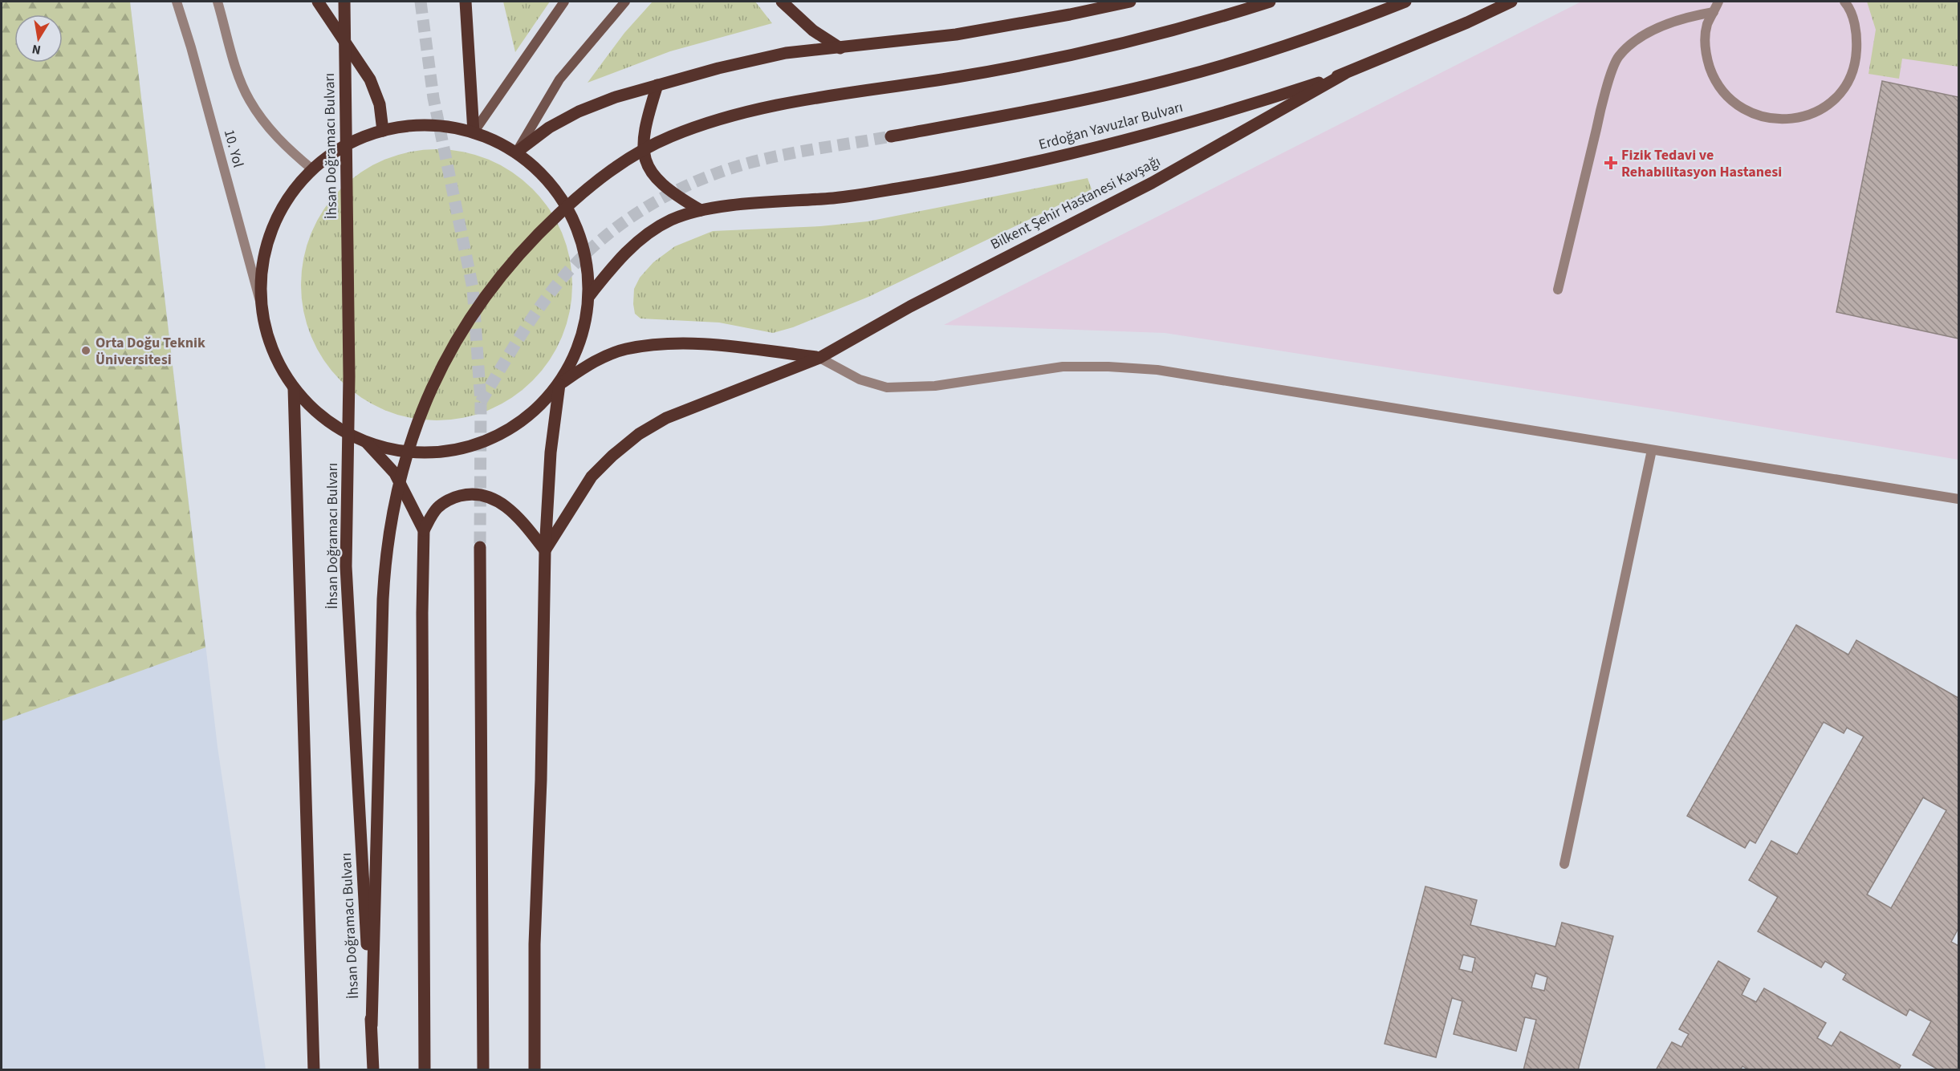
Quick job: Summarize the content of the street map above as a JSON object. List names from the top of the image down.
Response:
{
  "streets": {
    "main road": ["Erdoğan Yavuzlar Bulvarı", "İhsan Doğramacı Bulvarı", "Bilkent Şehir Hastanesi Kavşağı"],
    "street": ["10. Yol"]
  },
  "crossings": [
    ["Erdoğan Yavuzlar Bulvarı", "Bilkent Şehir Hastanesi Kavşağı"]
  ],
  "places": {
    "health": ["Fizik Tedavi ve Rehabilitasyon Hastanesi"],
    "other": ["Orta Doğu Teknik Üniversitesi"]
  },
  "north": "bottom"
}
